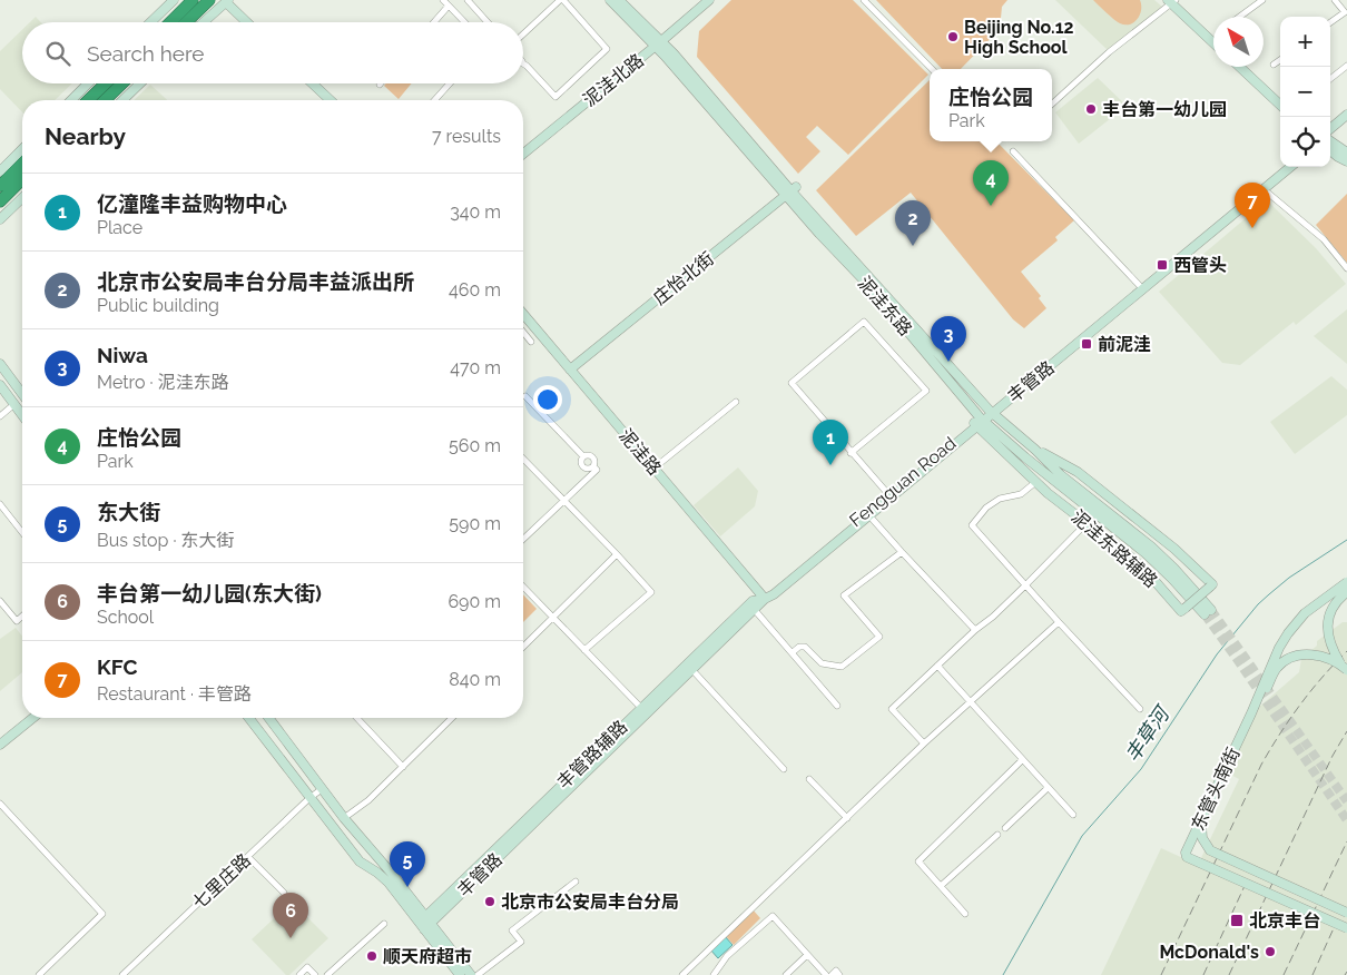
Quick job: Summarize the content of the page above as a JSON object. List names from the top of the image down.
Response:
{
  "streets": {
    "main road": [
      "泥洼北路",
      "庄怡北街",
      "泥洼东路",
      "丰管路",
      "泥洼路",
      "Fengguan Road",
      "泥洼东路辅路",
      "丰管路辅路",
      "东管头南街"
    ],
    "street": ["七里庄路"]
  },
  "crossings": [
    ["泥洼北路", "泥洼东路"],
    ["庄怡北街", "泥洼东路"],
    ["庄怡北街", "泥洼路"],
    ["泥洼东路", "丰管路"],
    ["泥洼东路", "Fengguan Road"],
    ["泥洼东路", "泥洼东路辅路"],
    ["丰管路", "泥洼路"],
    ["丰管路", "Fengguan Road"],
    ["丰管路", "泥洼东路辅路"],
    ["丰管路", "丰管路辅路"],
    ["泥洼路", "丰管路辅路"],
    ["Fengguan Road", "泥洼东路辅路"]
  ],
  "water": ["丰草河"],
  "places": {
    "other": [
      "Beijing No.12 High School",
      "丰台第一幼儿园",
      "北京市公安局丰台分局",
      "McDonald's",
      "顺天府超市"
    ],
    "transit": ["西管头", "前泥洼", "北京丰台"]
  },
  "north": "top left",
  "page": {
    "map_buttons": ["+", "−"],
    "search": "Search here",
    "popup": ["庄怡公园", "Park"],
    "heading": ["Nearby", "7 results"],
    "pins": [
      "4",
      "7",
      "2",
      "3",
      "1",
      "5",
      "6"
    ],
    "list": [
      {
        "mark": "1",
        "name": "亿潼隆丰益购物中心",
        "note": "Place",
        "value": "340 m"
      },
      {
        "mark": "2",
        "name": "北京市公安局丰台分局丰益派出所",
        "note": "Public building",
        "value": "460 m"
      },
      {
        "mark": "3",
        "name": "Niwa",
        "note": "Metro · 泥洼东路",
        "value": "470 m"
      },
      {
        "mark": "4",
        "name": "庄怡公园",
        "note": "Park",
        "value": "560 m"
      },
      {
        "mark": "5",
        "name": "东大街",
        "note": "Bus stop · 东大街",
        "value": "590 m"
      },
      {
        "mark": "6",
        "name": "丰台第一幼儿园(东大街)",
        "note": "School",
        "value": "690 m"
      },
      {
        "mark": "7",
        "name": "KFC",
        "note": "Restaurant · 丰管路",
        "value": "840 m"
      }
    ]
  }
}
